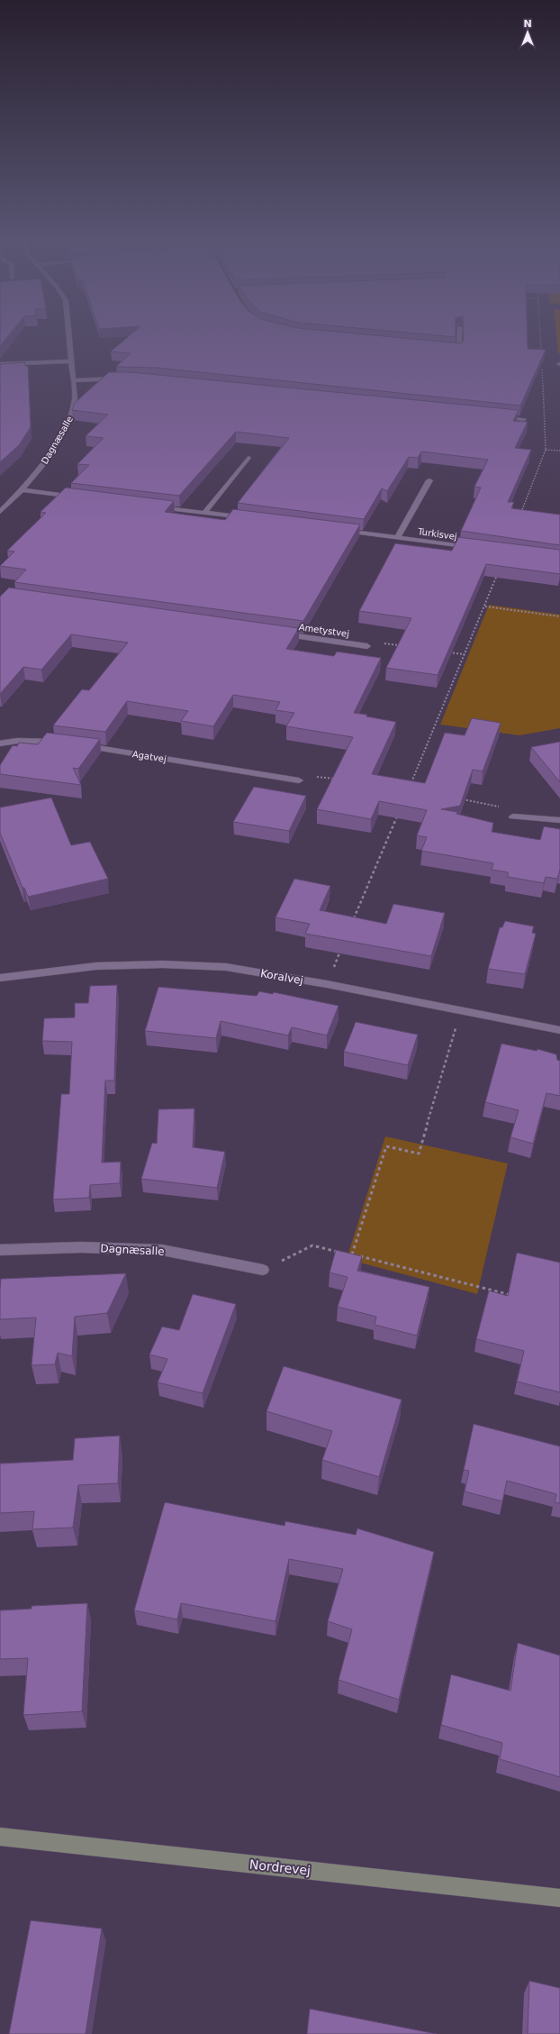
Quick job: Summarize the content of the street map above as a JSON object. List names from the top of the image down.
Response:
{
  "streets": {
    "street": [
      "Dagnæsalle",
      "Turkisvej",
      "Ametystvej",
      "Agatvej",
      "Koralvej",
      "Nordrevej"
    ]
  },
  "north": "top"
}
